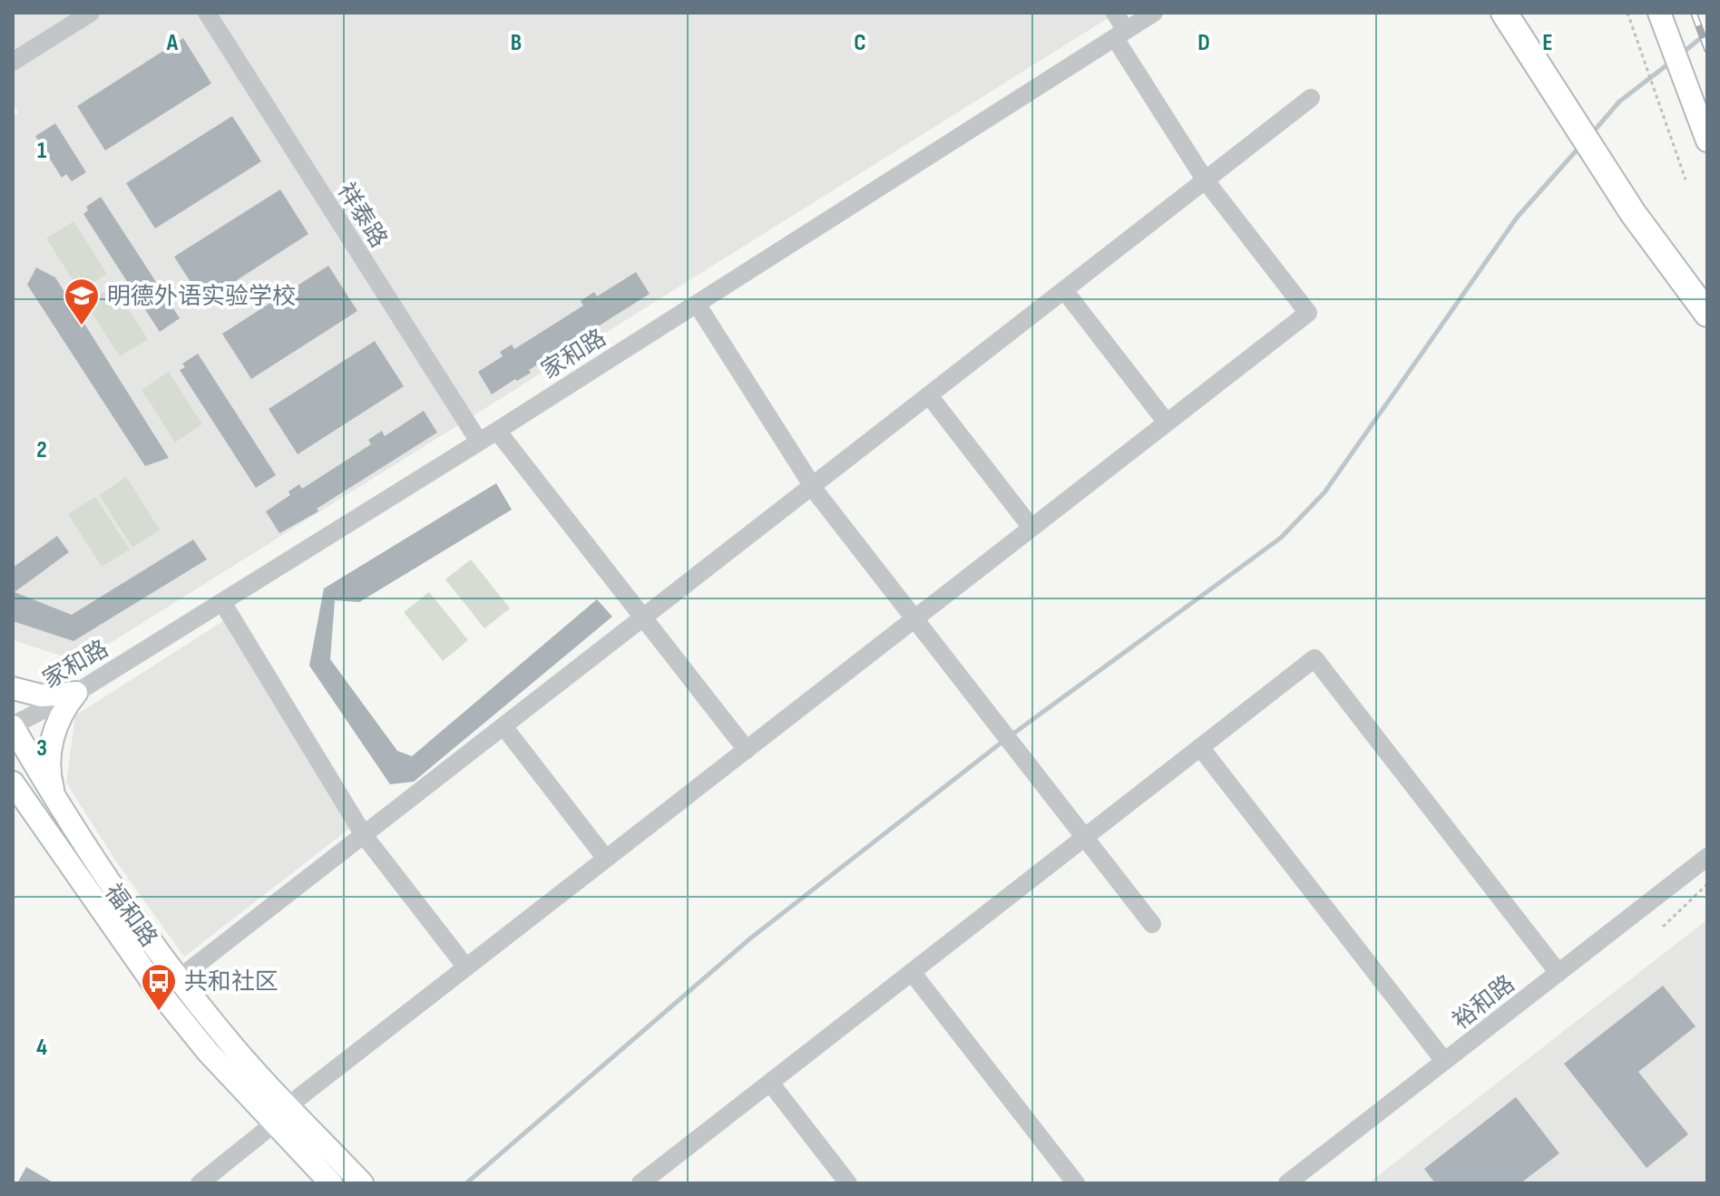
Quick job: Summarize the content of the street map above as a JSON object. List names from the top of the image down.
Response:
{
  "streets": {
    "main road": ["福和路"],
    "street": ["祥泰路", "家和路", "裕和路"]
  },
  "crossings": [
    ["祥泰路", "家和路"],
    ["家和路", "福和路"]
  ],
  "places": {
    "school or university": ["明德外语实验学校"],
    "bus stop": ["共和社区"]
  },
  "grid": {
    "columns": [
      "A",
      "B",
      "C",
      "D",
      "E"
    ],
    "rows": [
      "1",
      "2",
      "3",
      "4"
    ]
  }
}
